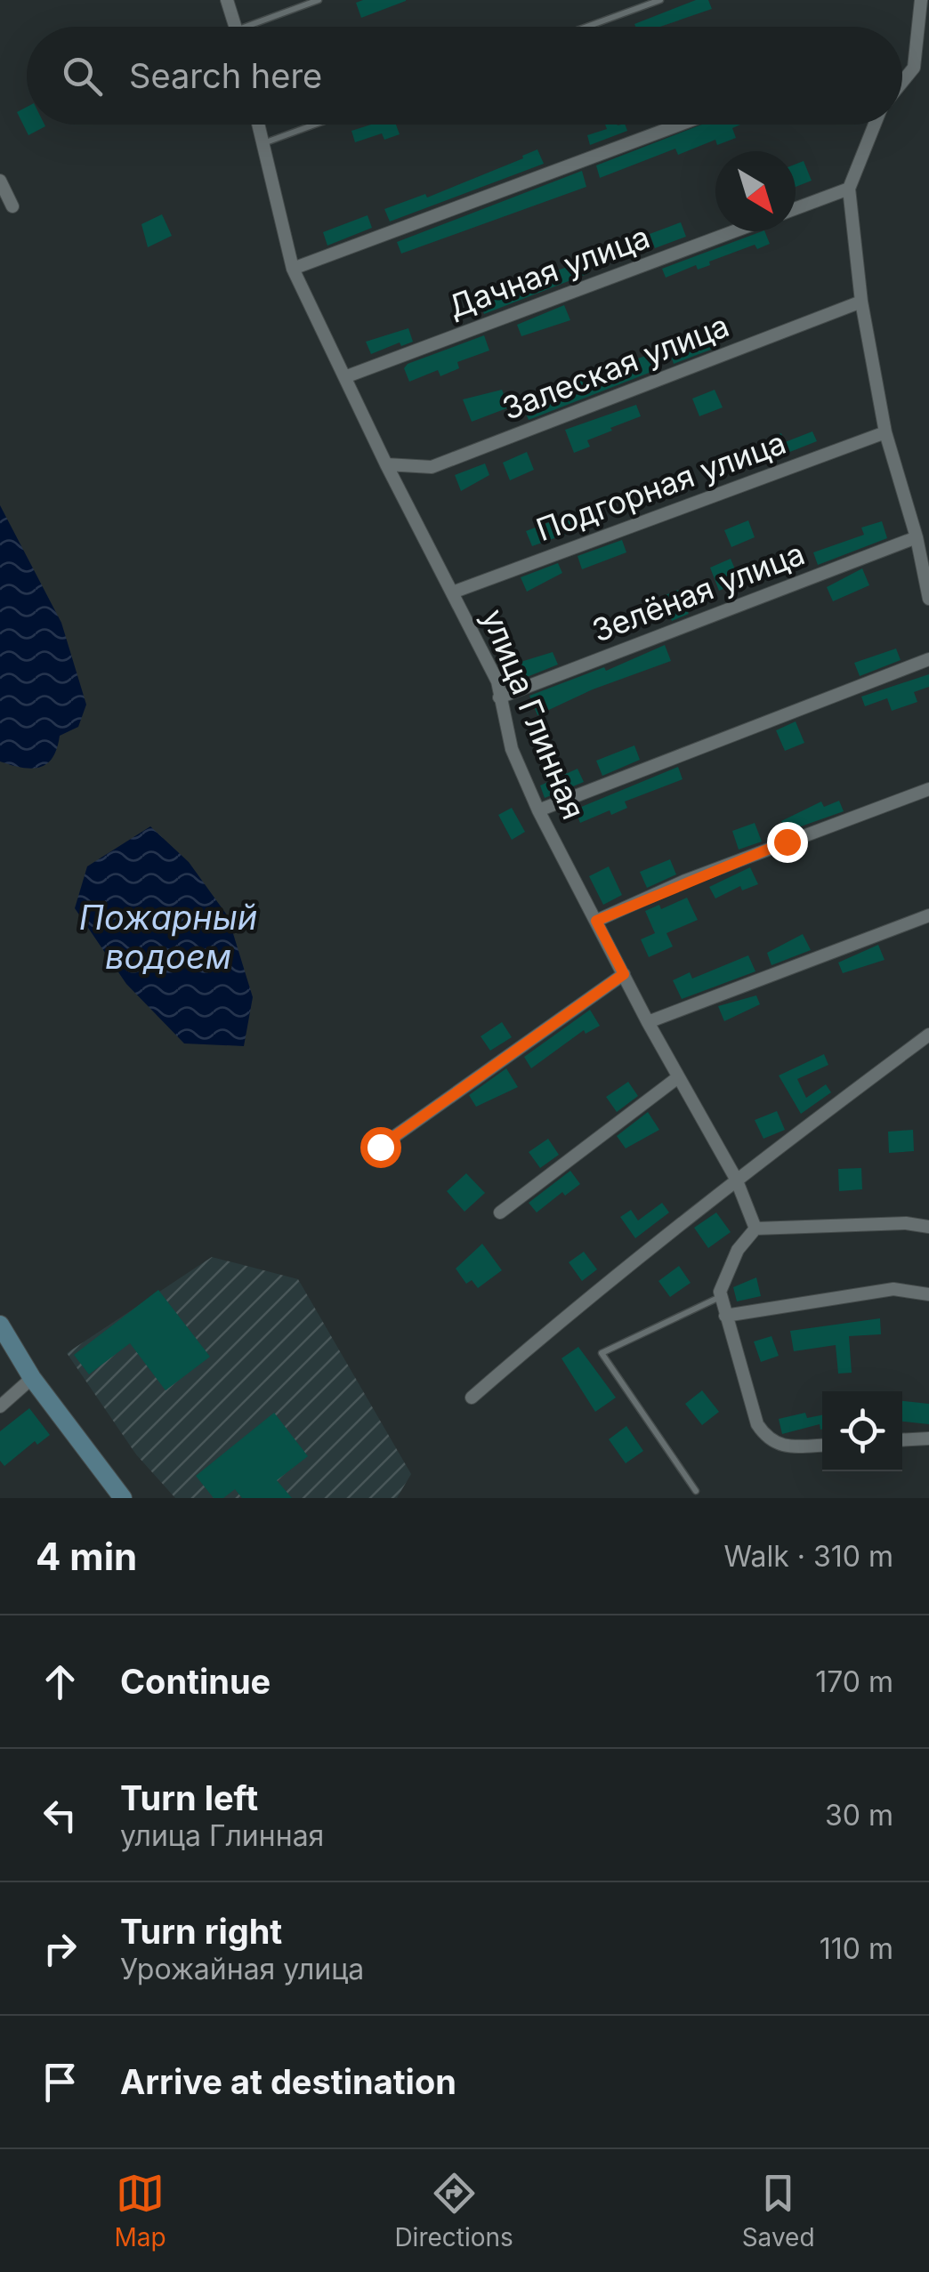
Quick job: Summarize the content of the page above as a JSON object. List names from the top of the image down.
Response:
{
  "streets": {
    "street": [
      "Дачная улица",
      "Залеская улица",
      "Подгорная улица",
      "Зелёная улица",
      "улица Глинная"
    ]
  },
  "crossings": [
    ["Дачная улица", "улица Глинная"],
    ["Залеская улица", "улица Глинная"],
    ["Подгорная улица", "улица Глинная"],
    ["Зелёная улица", "улица Глинная"]
  ],
  "water": ["Пожарный водоем"],
  "north": "bottom right",
  "page": {
    "search": "Search here",
    "heading": ["4 min", "Walk · 310 m"],
    "list": [
      ["Continue", "170 m"],
      ["Turn left", "улица Глинная", "30 m"],
      ["Turn right", "Урожайная улица", "110 m"],
      "Arrive at destination"
    ],
    "nav": ["Map", "Directions", "Saved"]
  }
}
